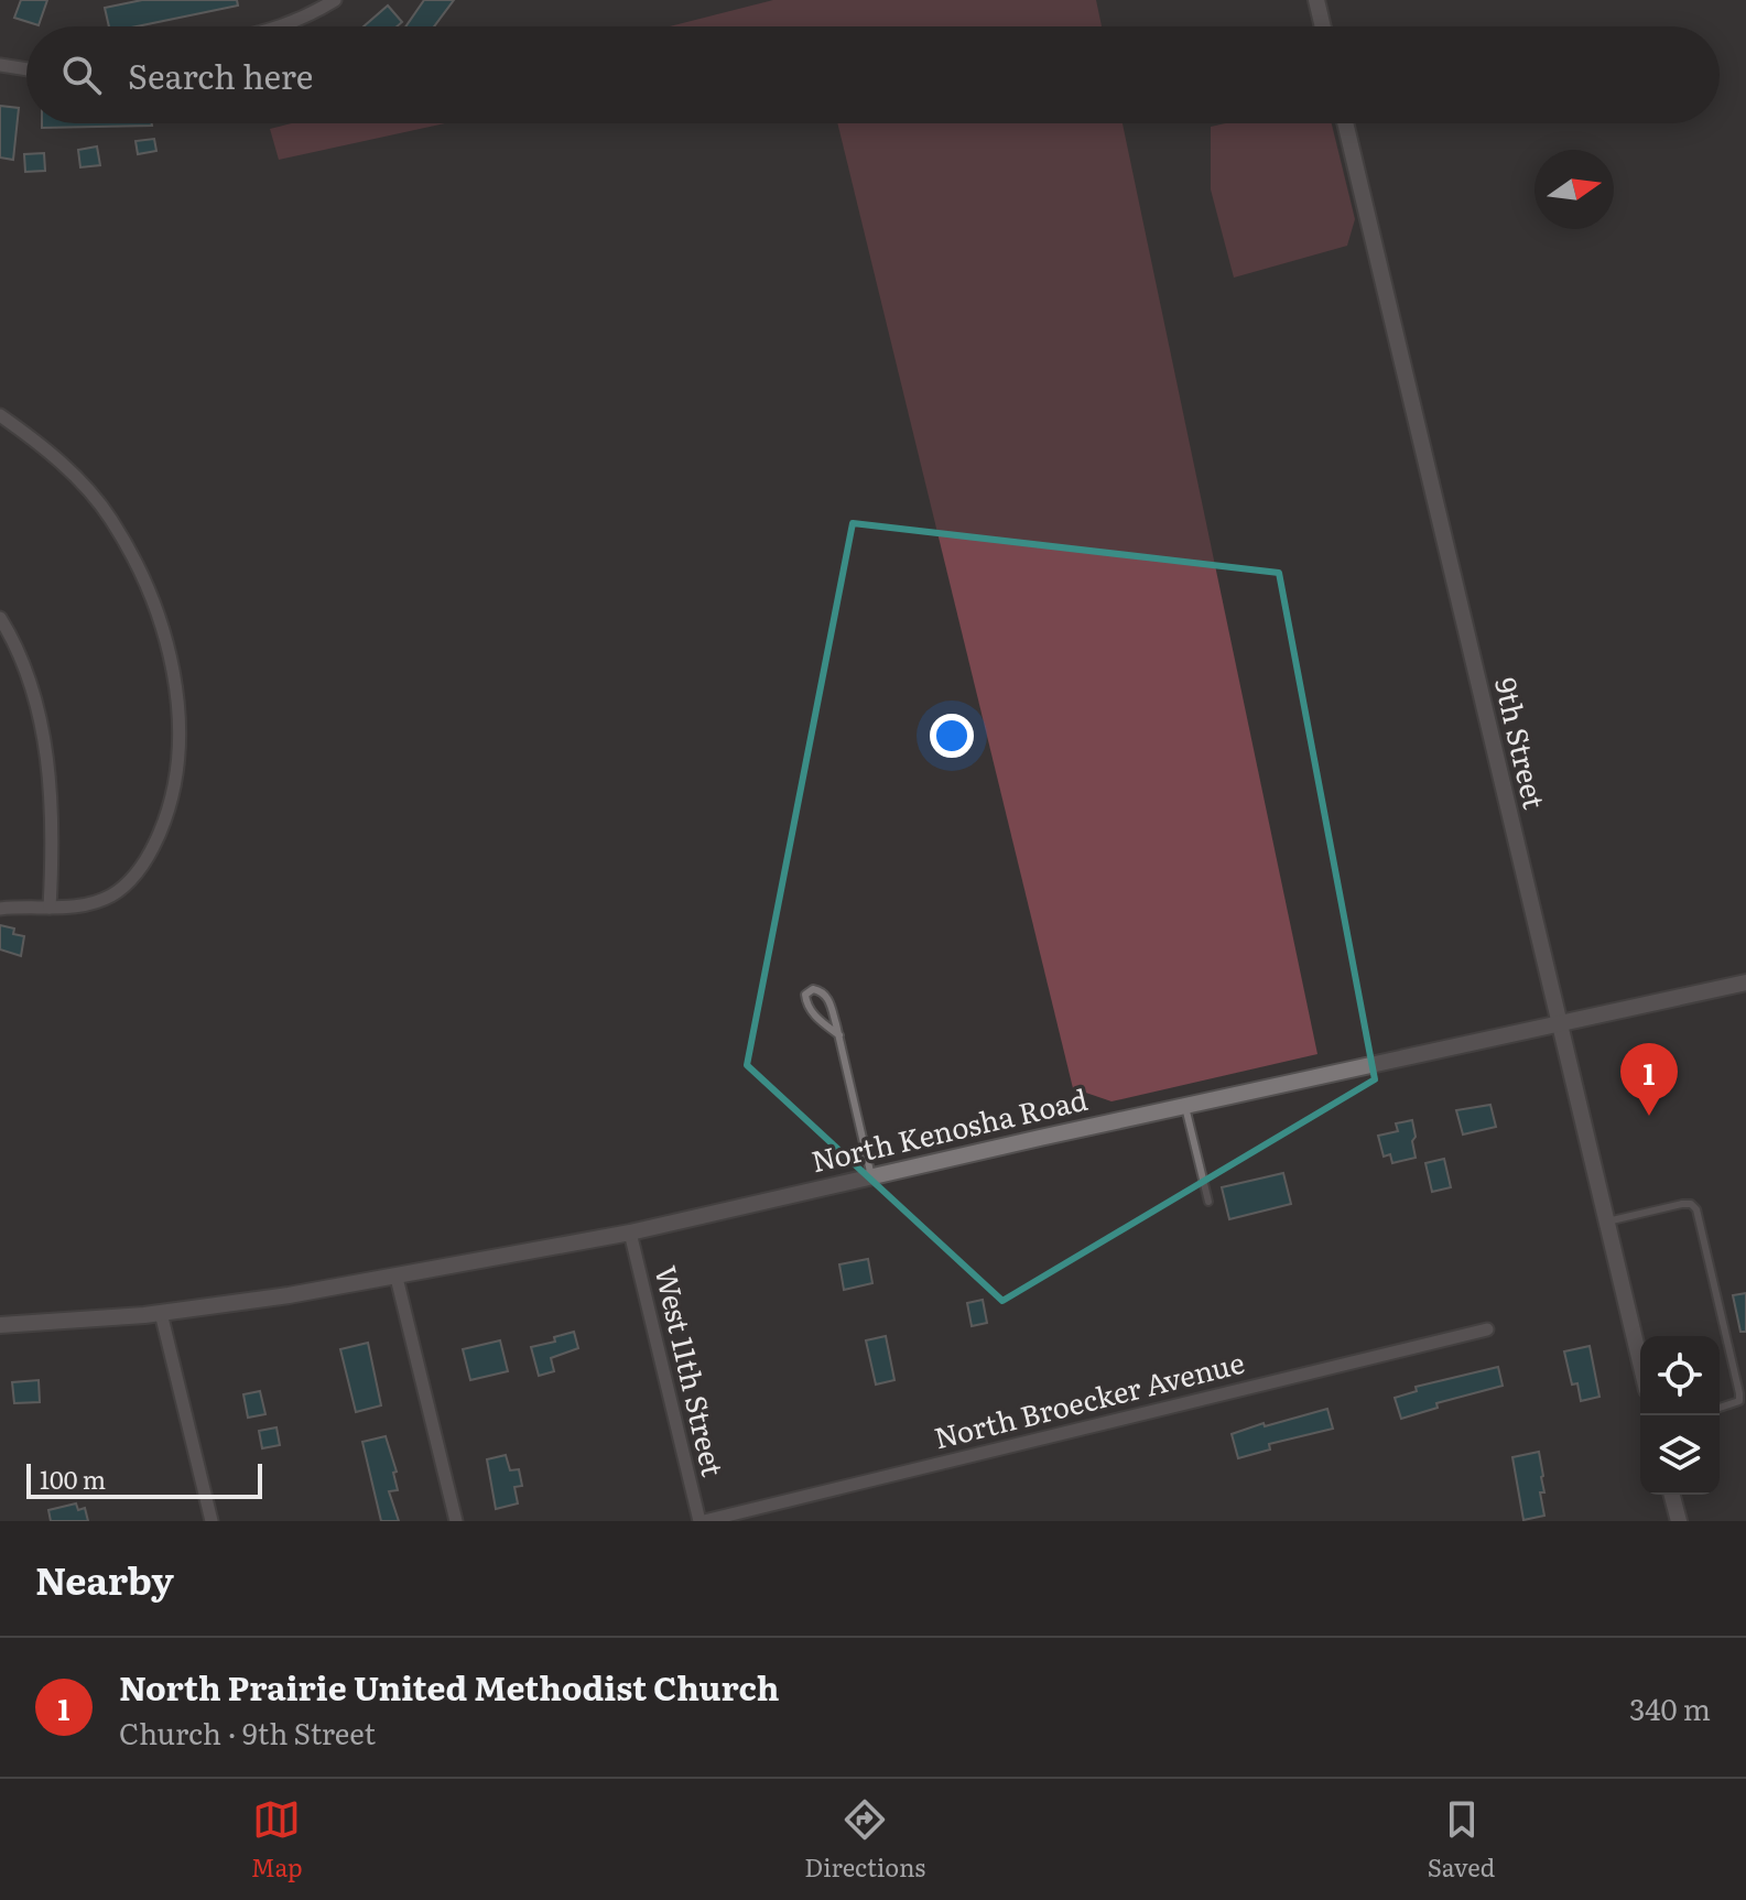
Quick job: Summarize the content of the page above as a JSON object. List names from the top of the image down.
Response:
{
  "streets": {
    "street": [
      "9th Street",
      "North Kenosha Road",
      "West 11th Street",
      "North Broecker Avenue"
    ]
  },
  "crossings": [
    ["9th Street", "North Kenosha Road"],
    ["North Kenosha Road", "West 11th Street"],
    ["West 11th Street", "North Broecker Avenue"]
  ],
  "scale_bar": "100 m",
  "north": "right",
  "page": {
    "search": "Search here",
    "pins": "1",
    "scale": "100 m",
    "heading": "Nearby",
    "list": [
      {
        "mark": "1",
        "name": "North Prairie United Methodist Church",
        "note": "Church · 9th Street",
        "value": "340 m"
      }
    ],
    "nav": ["Map", "Directions", "Saved"]
  }
}
